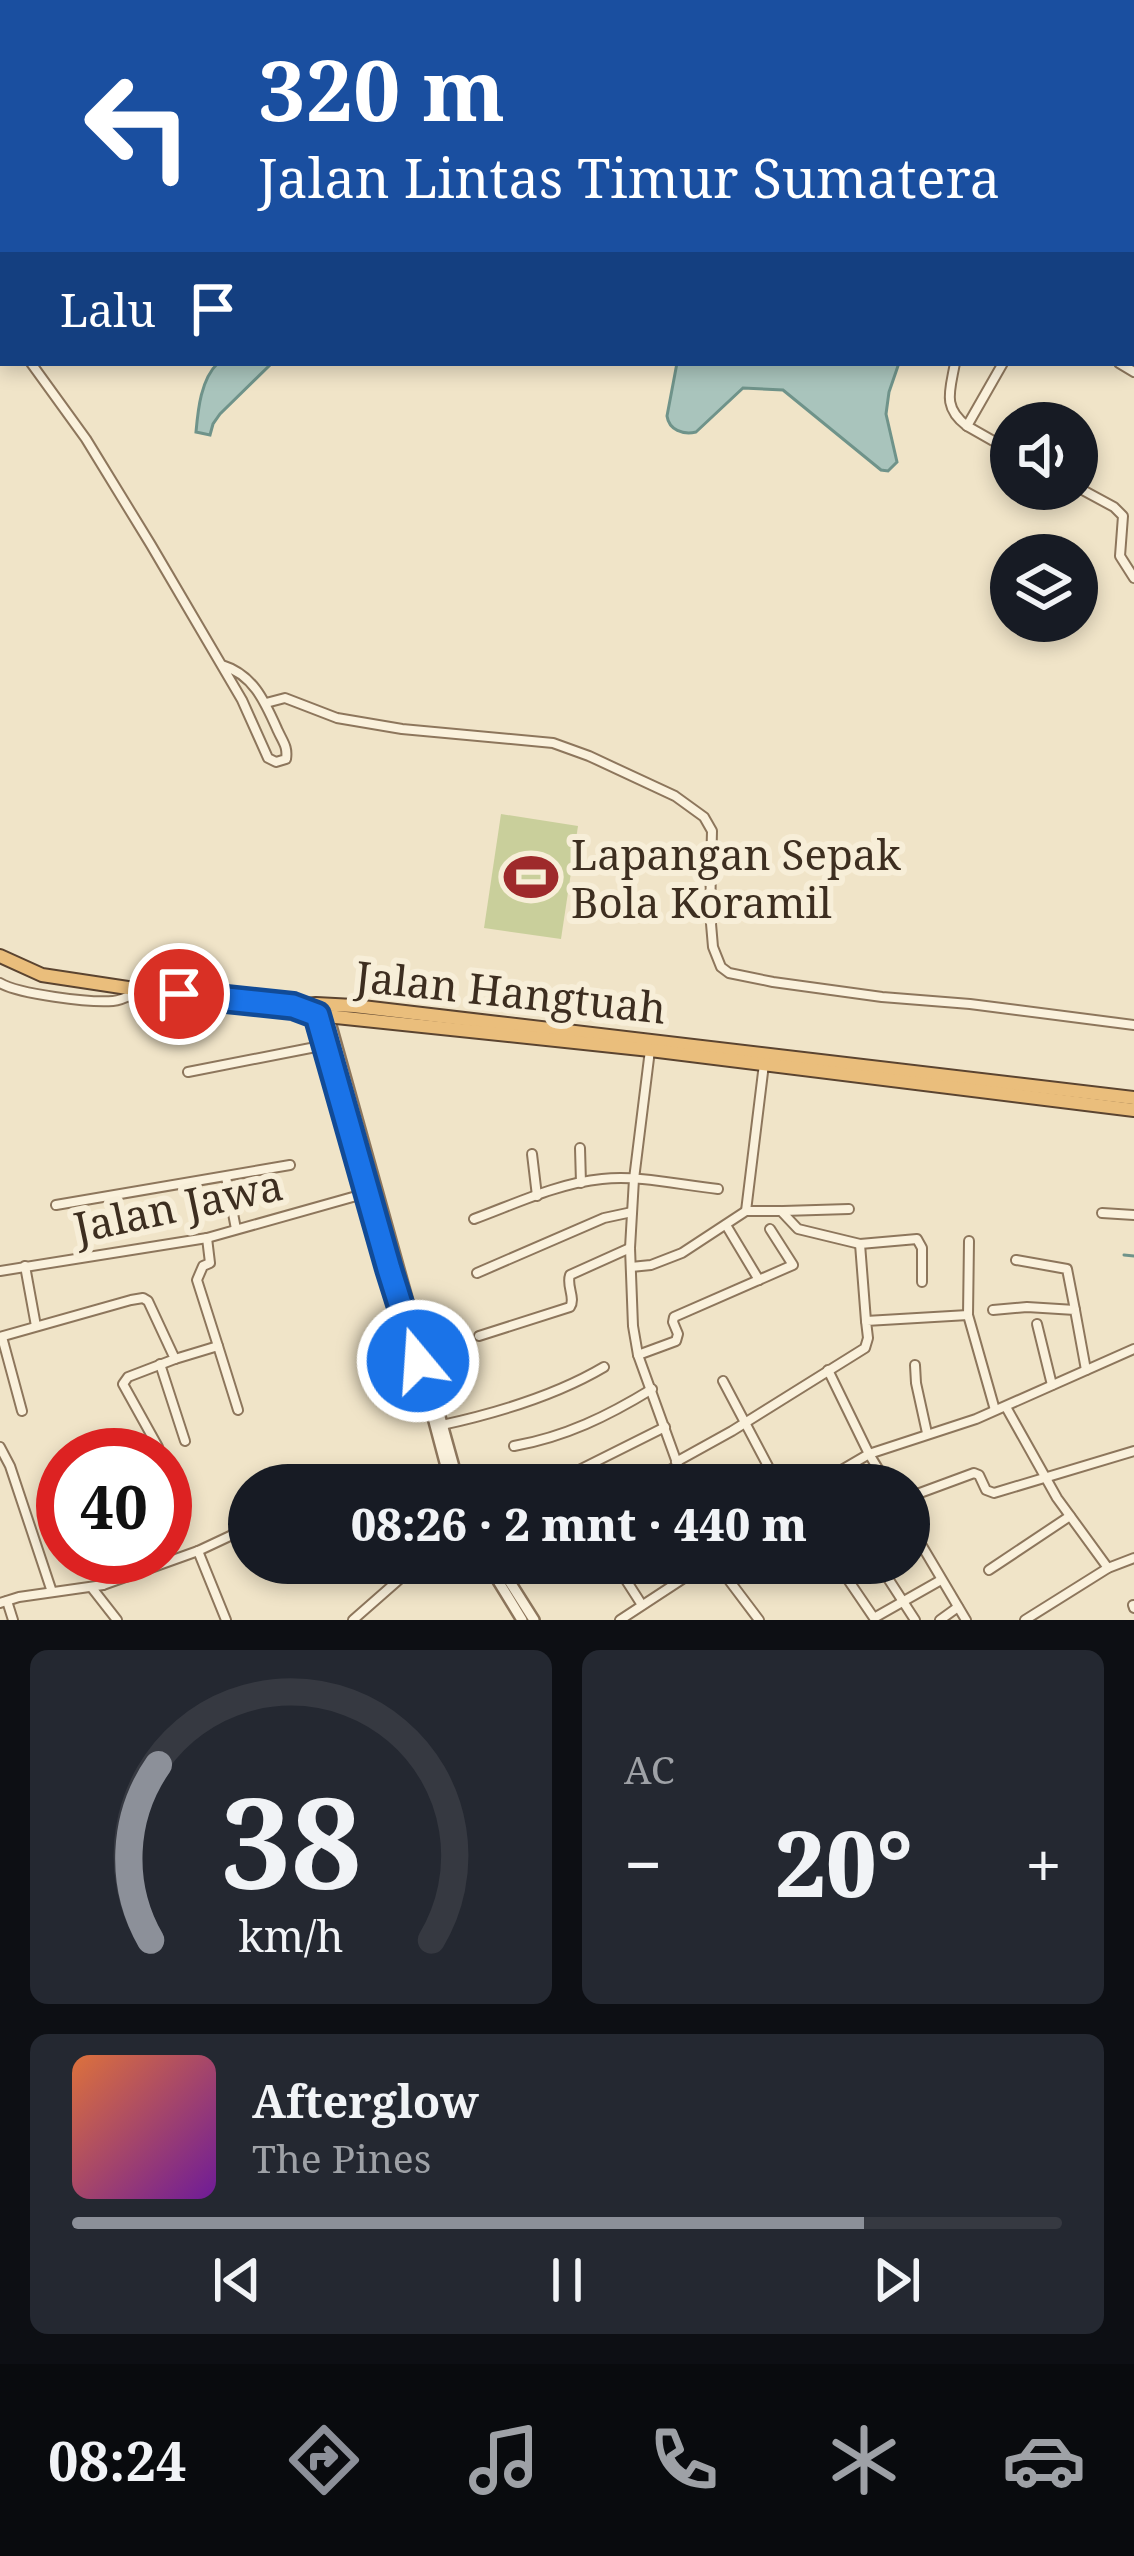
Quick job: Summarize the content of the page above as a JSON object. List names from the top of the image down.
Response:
{
  "streets": {
    "highway": ["Jalan Hangtuah"],
    "street": ["Jalan Jawa"]
  },
  "places": {
    "sports": ["Lapangan Sepak Bola Koramil"]
  },
  "page": {
    "turn": ["320 m", "Jalan Lintas Timur Sumatera"],
    "then": "Lalu",
    "limit": "40",
    "trip": "08:26 · 2 mnt · 440 m",
    "tile": "AC",
    "heat": ["−", "20°", "+"],
    "song": ["Afterglow", "The Pines"],
    "tabs": "08:24",
    "gauge": ["38", "km/h"]
  }
}
